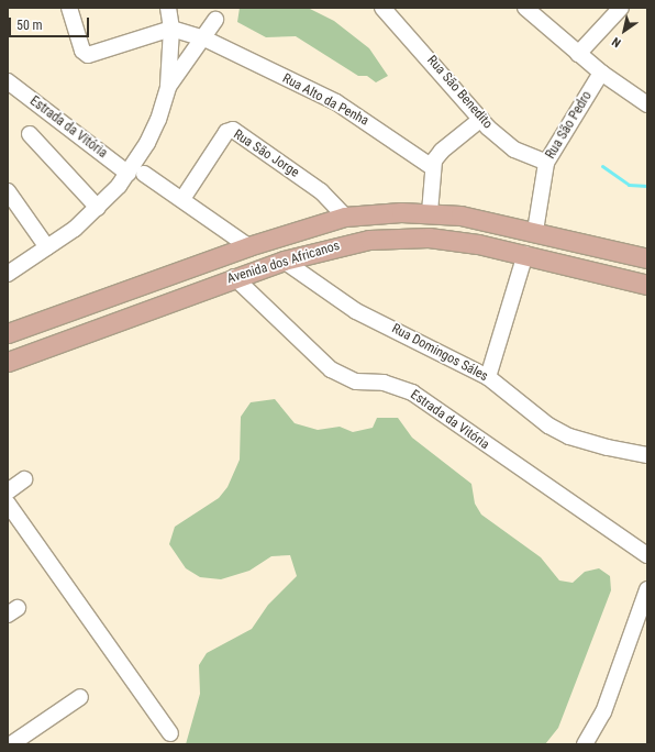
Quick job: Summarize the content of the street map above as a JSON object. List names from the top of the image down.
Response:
{
  "streets": {
    "main road": ["Avenida dos Africanos"],
    "street": [
      "Rua São Benedito",
      "Rua Alto da Penha",
      "Rua São Pedro",
      "Estrada da Vitória",
      "Rua São Jorge",
      "Rua Domingos Sáles"
    ]
  },
  "crossings": [
    ["Rua São Benedito", "Rua São Pedro"],
    ["Rua São Pedro", "Avenida dos Africanos"],
    ["Estrada da Vitória", "Rua São Jorge"],
    ["Estrada da Vitória", "Avenida dos Africanos"],
    ["Rua São Jorge", "Avenida dos Africanos"],
    ["Avenida dos Africanos", "Rua Domingos Sáles"]
  ],
  "scale_bar": "50 m",
  "north": "bottom left"
}
